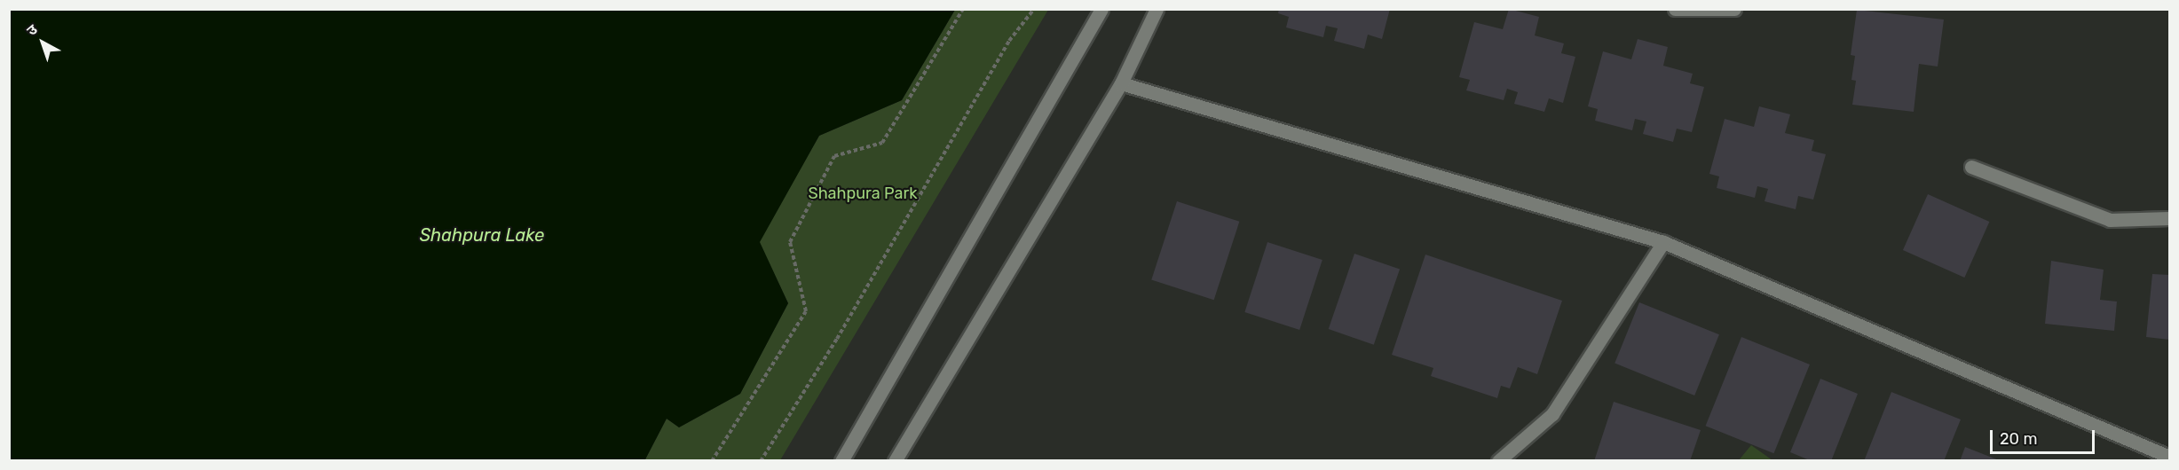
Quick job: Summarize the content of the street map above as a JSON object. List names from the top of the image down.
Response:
{
  "water": ["Shahpura Lake"],
  "parks": ["Shahpura Park"],
  "scale_bar": "20 m",
  "north": "top left"
}
